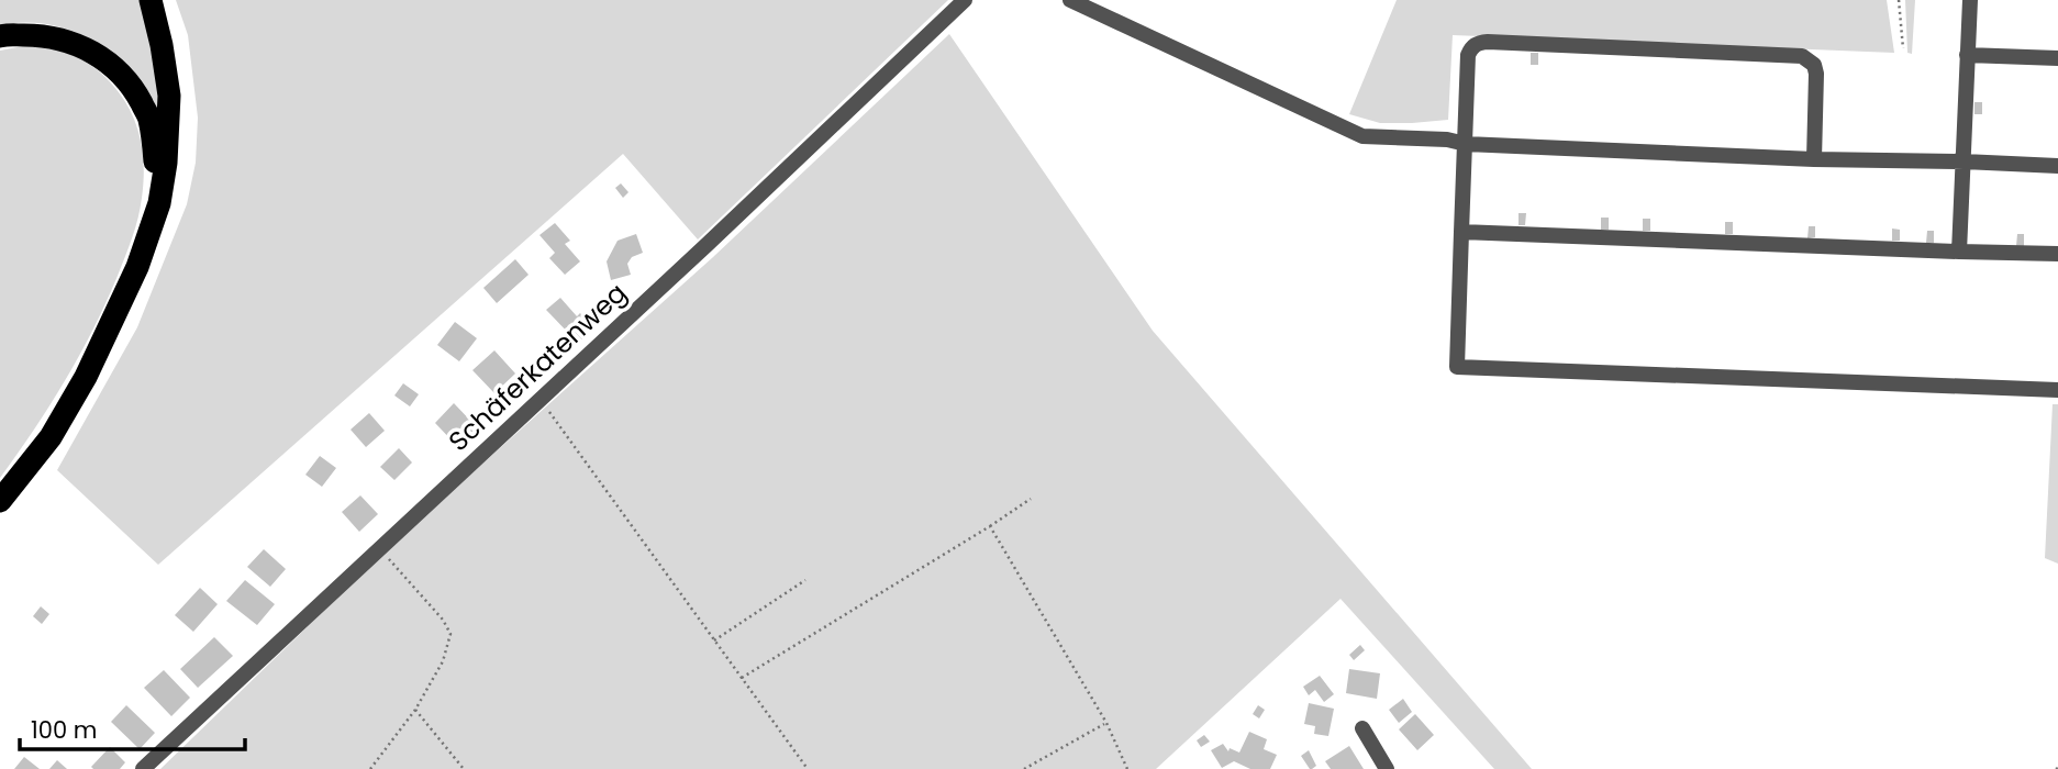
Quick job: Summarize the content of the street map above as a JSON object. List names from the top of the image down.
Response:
{
  "streets": {
    "street": ["Schäferkatenweg"]
  },
  "scale_bar": "100 m"
}
